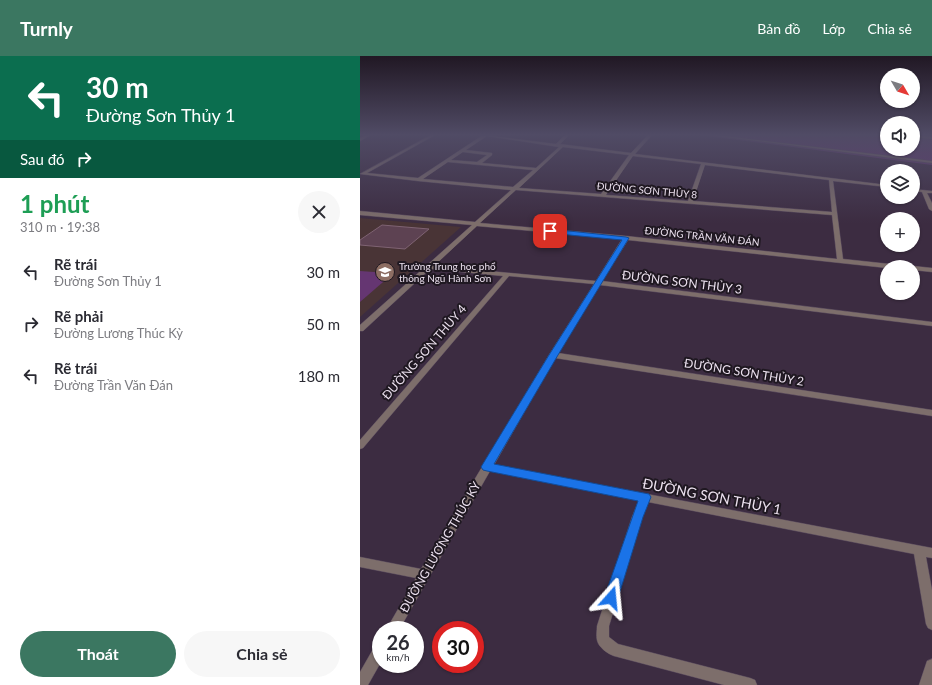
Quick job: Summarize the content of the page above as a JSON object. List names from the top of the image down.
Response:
{
  "streets": {
    "street": [
      "ĐƯỜNG SƠN THỦY 8",
      "ĐƯỜNG TRẦN VĂN ĐÁN",
      "ĐƯỜNG SƠN THỦY 3",
      "ĐƯỜNG SƠN THỦY 4",
      "ĐƯỜNG SƠN THỦY 2",
      "ĐƯỜNG SƠN THỦY 1",
      "ĐƯỜNG LƯƠNG THÚC KỲ"
    ]
  },
  "crossings": [
    ["ĐƯỜNG TRẦN VĂN ĐÁN", "ĐƯỜNG LƯƠNG THÚC KỲ"],
    ["ĐƯỜNG SƠN THỦY 3", "ĐƯỜNG SƠN THỦY 4"],
    ["ĐƯỜNG SƠN THỦY 3", "ĐƯỜNG LƯƠNG THÚC KỲ"],
    ["ĐƯỜNG SƠN THỦY 2", "ĐƯỜNG LƯƠNG THÚC KỲ"],
    ["ĐƯỜNG SƠN THỦY 1", "ĐƯỜNG LƯƠNG THÚC KỲ"]
  ],
  "places": {
    "school or university": ["Trường Trung học phổ thông Ngũ Hành Sơn"]
  },
  "north": "bottom right",
  "page": {
    "header": "Turnly",
    "nav": ["Bản đồ", "Lớp", "Chia sẻ"],
    "turn": ["30 m", "Đường Sơn Thủy 1"],
    "map_buttons": ["+", "−"],
    "then": "Sau đó",
    "heading": ["1 phút", "310 m · 19:38"],
    "list": [
      {
        "name": "Rẽ trái",
        "note": "Đường Sơn Thủy 1",
        "value": "30 m"
      },
      {
        "name": "Rẽ phải",
        "note": "Đường Lương Thúc Kỳ",
        "value": "50 m"
      },
      {
        "name": "Rẽ trái",
        "note": "Đường Trần Văn Đán",
        "value": "180 m"
      }
    ],
    "speed": "26 km/h",
    "limit": "30",
    "buttons": ["Thoát", "Chia sẻ"]
  }
}
